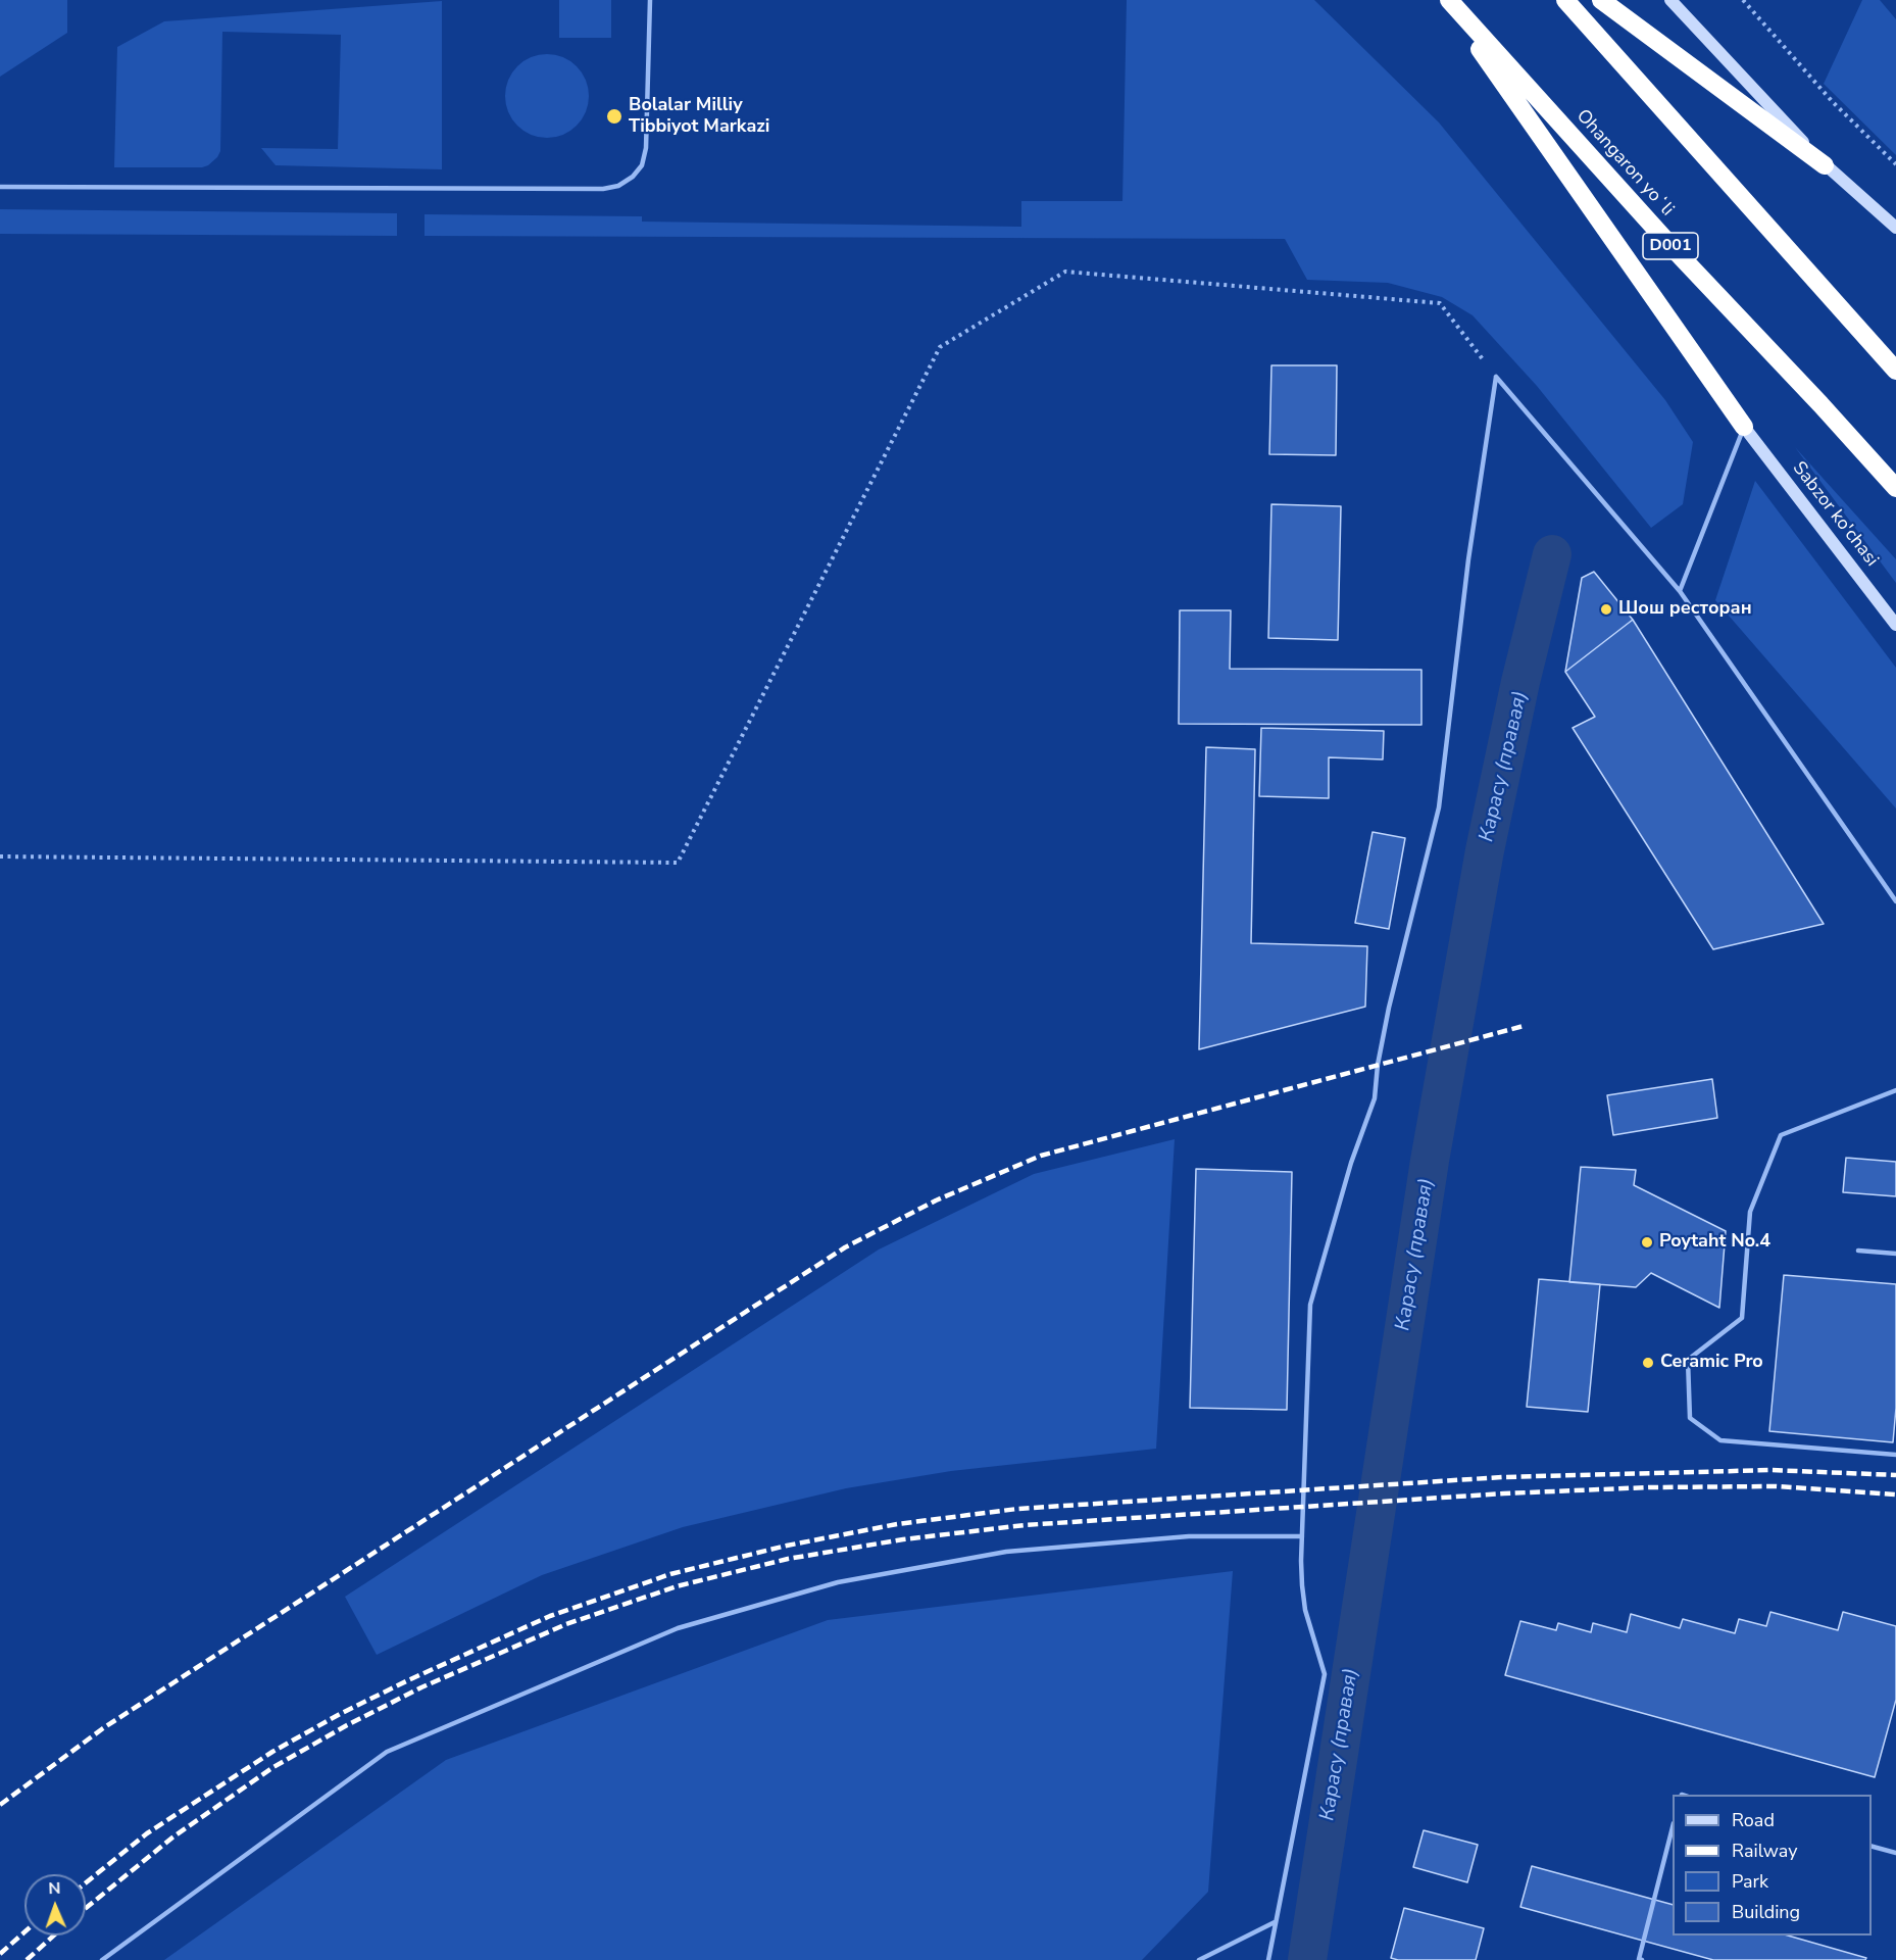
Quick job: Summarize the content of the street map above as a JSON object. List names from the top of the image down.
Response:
{
  "streets": {
    "highway": ["Ohangaron yoʻli", "D001"],
    "main road": ["Sabzor ko'chasi"]
  },
  "water": ["Карасу (правая)"],
  "places": [
    "Bolalar Milliy Tibbiyot Markazi",
    "Шош ресторан",
    "Poytaht No.4",
    "Ceramic Pro"
  ],
  "legend": [
    "Road",
    "Railway",
    "Park",
    "Building"
  ],
  "north": "top"
}
